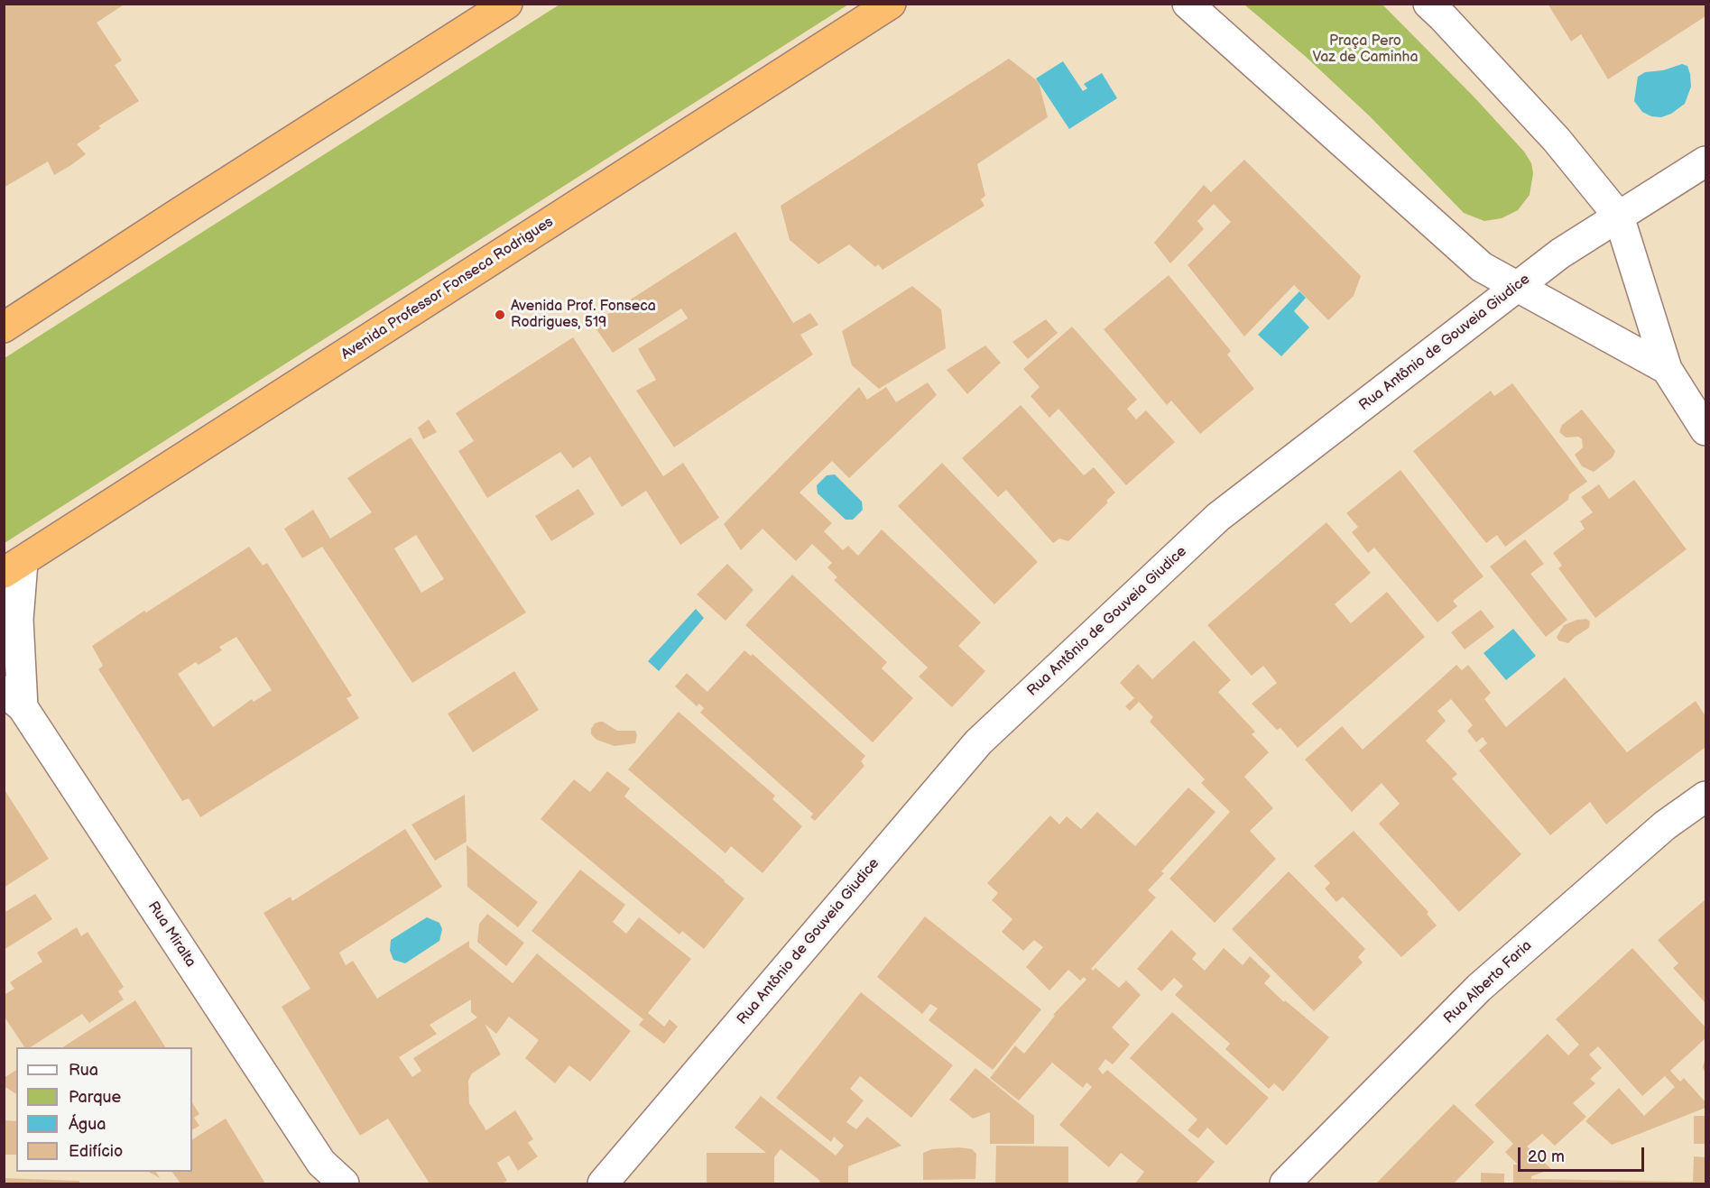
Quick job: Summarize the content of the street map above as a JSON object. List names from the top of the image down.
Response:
{
  "streets": {
    "highway": ["Avenida Professor Fonseca Rodrigues"],
    "street": ["Rua Antônio de Gouveia Giudice", "Rua Miralta", "Rua Alberto Faria"]
  },
  "crossings": [
    ["Avenida Professor Fonseca Rodrigues", "Rua Miralta"]
  ],
  "parks": ["Praça Pero Vaz de Caminha"],
  "places": ["Avenida Prof. Fonseca Rodrigues, 519"],
  "legend": [
    "Rua",
    "Parque",
    "Água",
    "Edifício"
  ],
  "scale_bar": "20 m"
}
